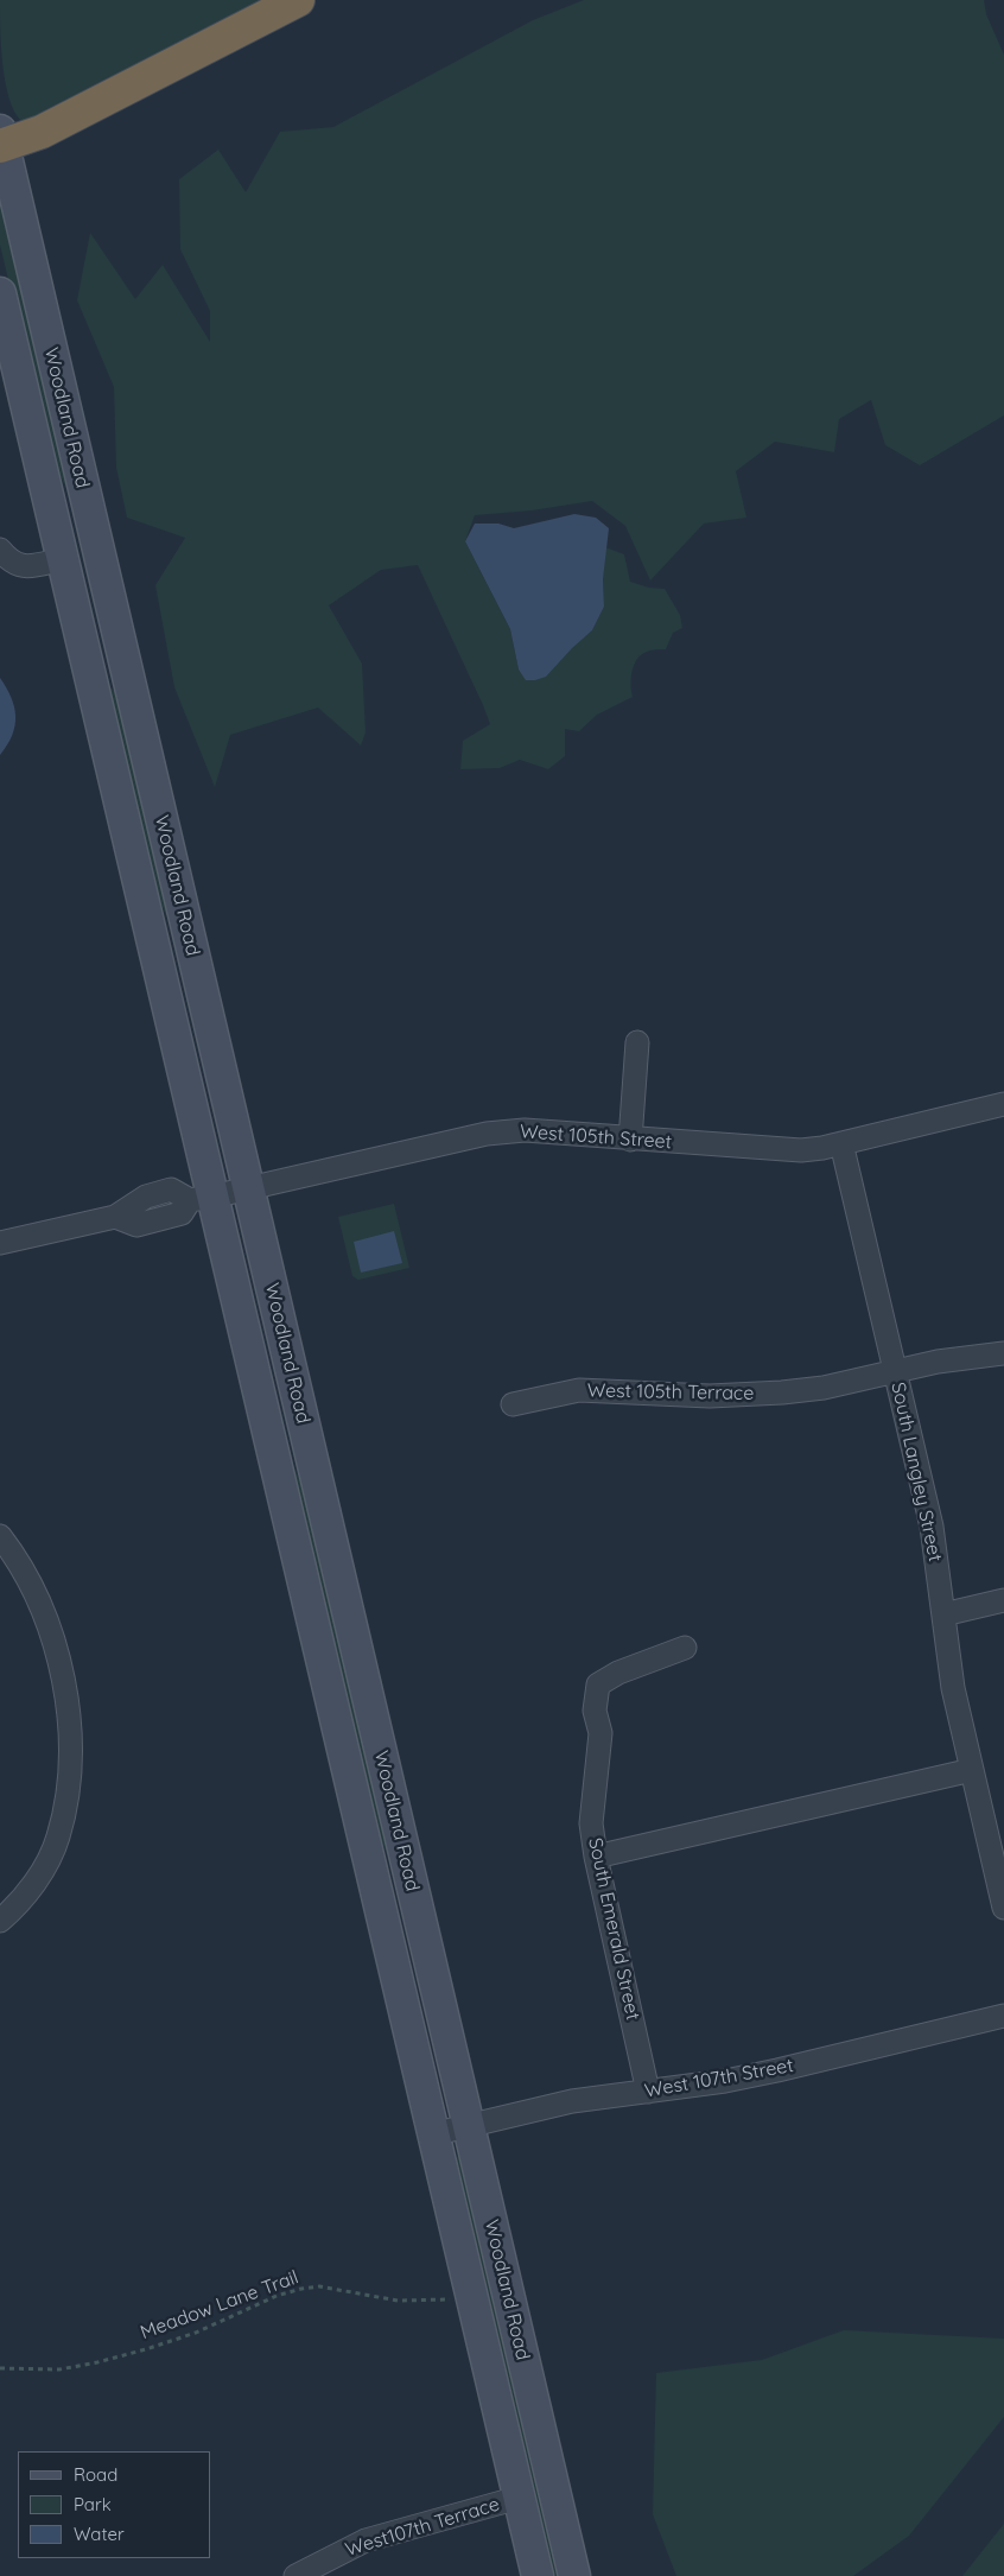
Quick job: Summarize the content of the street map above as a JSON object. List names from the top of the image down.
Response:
{
  "streets": {
    "main road": ["Woodland Road"],
    "street": [
      "West 105th Street",
      "West 105th Terrace",
      "South Langley Street",
      "South Emerald Street",
      "West 107th Street",
      "West107th Terrace"
    ],
    "path": ["Meadow Lane Trail"]
  },
  "crossings": [
    ["Woodland Road", "West 105th Street"],
    ["Woodland Road", "West 107th Street"],
    ["Woodland Road", "West107th Terrace"],
    ["West 105th Street", "South Langley Street"],
    ["West 105th Terrace", "South Langley Street"],
    ["South Emerald Street", "West 107th Street"]
  ],
  "legend": ["Road", "Park", "Water"]
}
